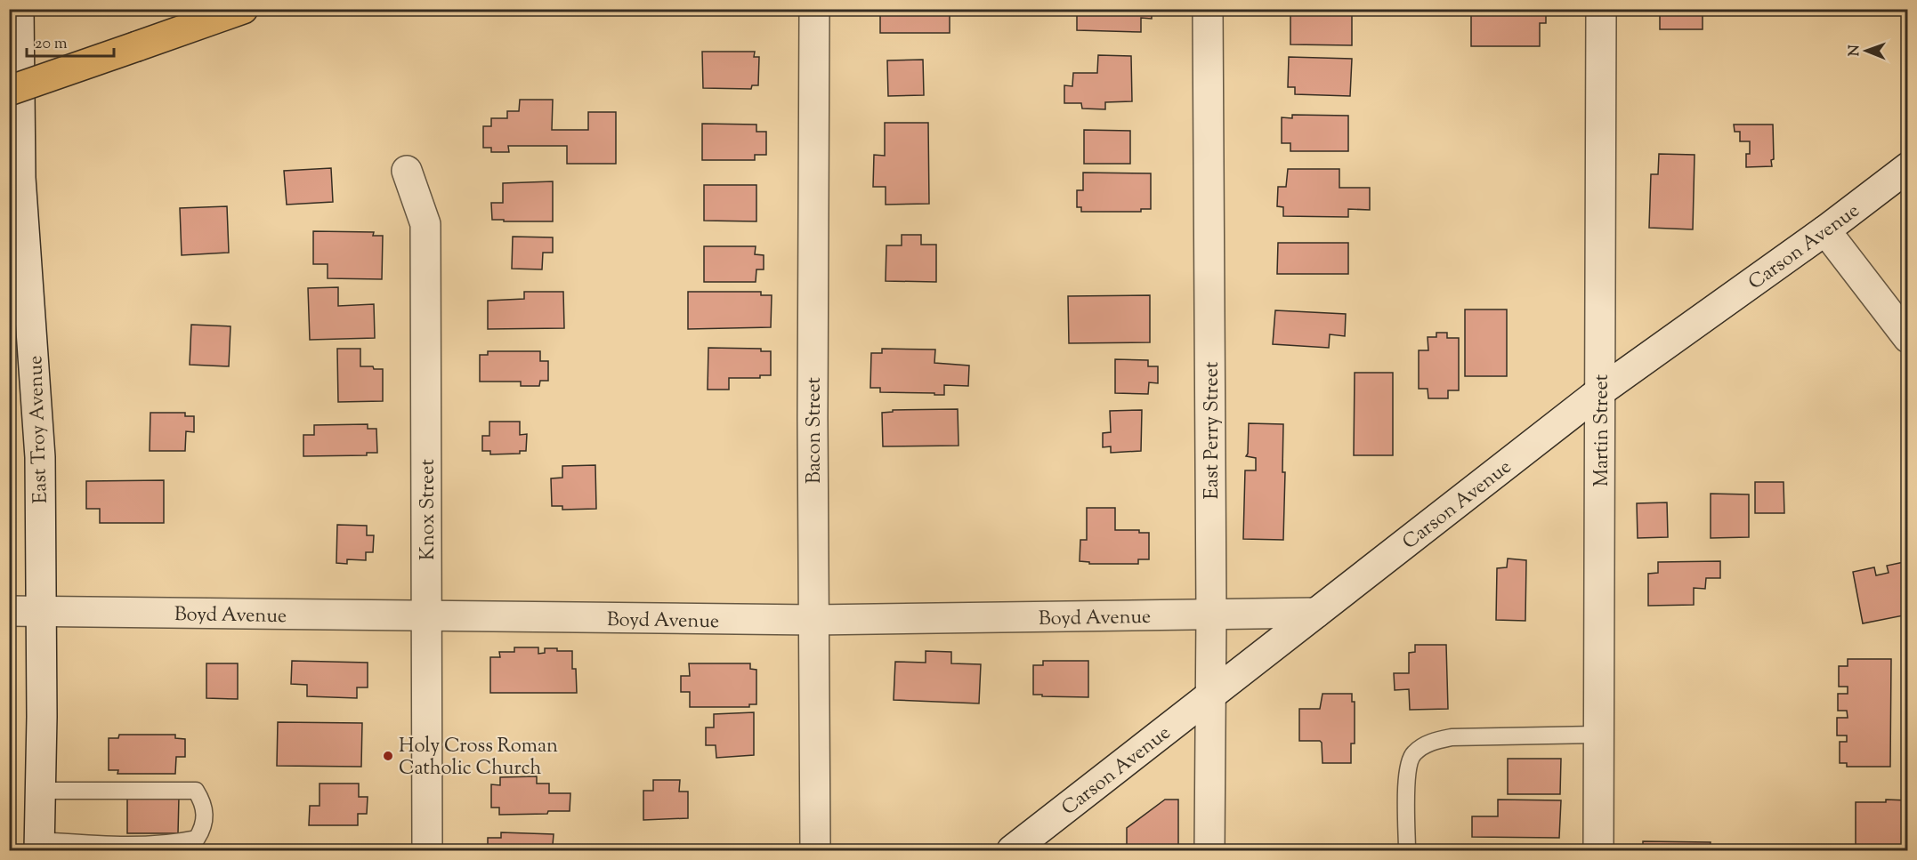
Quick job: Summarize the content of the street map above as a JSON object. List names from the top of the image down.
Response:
{
  "streets": {
    "street": [
      "Carson Avenue",
      "East Troy Avenue",
      "Bacon Street",
      "East Perry Street",
      "Martin Street",
      "Knox Street",
      "Boyd Avenue"
    ]
  },
  "crossings": [
    ["Carson Avenue", "East Perry Street"],
    ["Carson Avenue", "Martin Street"],
    ["Carson Avenue", "Boyd Avenue"],
    ["East Troy Avenue", "Boyd Avenue"],
    ["Bacon Street", "Boyd Avenue"],
    ["East Perry Street", "Boyd Avenue"],
    ["Knox Street", "Boyd Avenue"]
  ],
  "places": ["Holy Cross Roman Catholic Church"],
  "scale_bar": "20 m",
  "north": "left"
}
